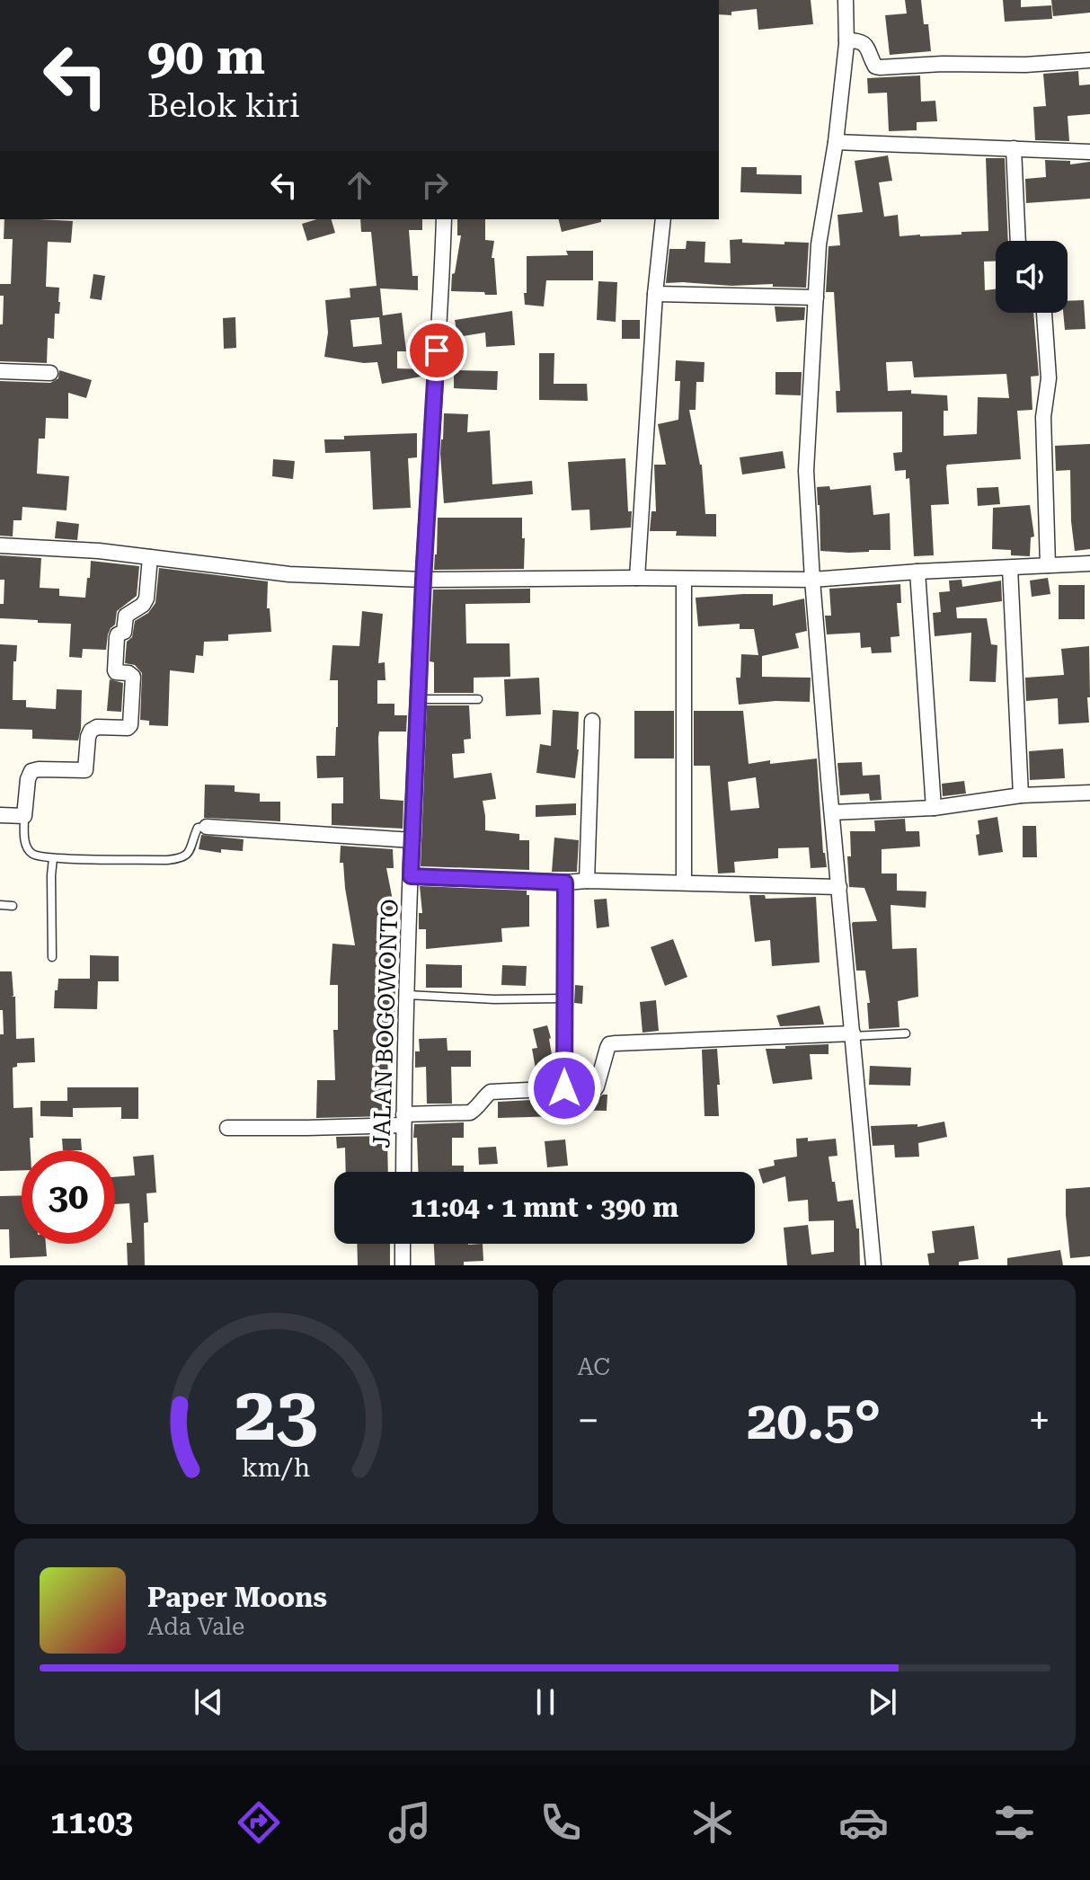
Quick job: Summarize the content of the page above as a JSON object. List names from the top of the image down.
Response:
{
  "streets": {
    "street": ["JALAN BOGOWONTO"]
  },
  "page": {
    "turn": ["90 m", "Belok kiri"],
    "limit": "30",
    "trip": "11:04 · 1 mnt · 390 m",
    "tile": "AC",
    "heat": ["−", "20.5°", "+"],
    "song": ["Paper Moons", "Ada Vale"],
    "tabs": "11:03",
    "gauge": ["23", "km/h"]
  }
}
